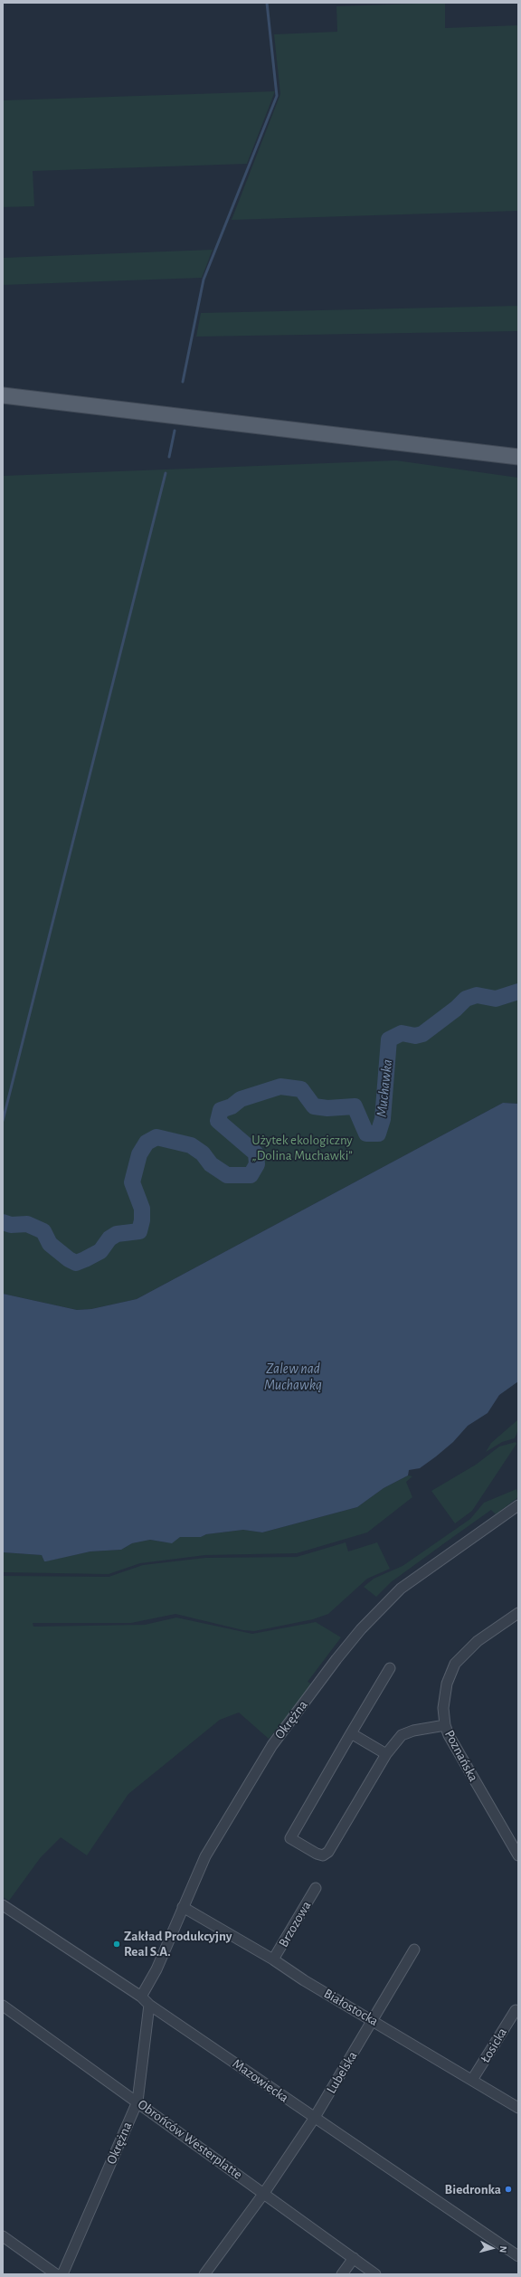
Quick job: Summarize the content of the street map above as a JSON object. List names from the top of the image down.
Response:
{
  "streets": {
    "street": [
      "Okrężna",
      "Poznańska",
      "Brzozowa",
      "Białostocka",
      "Łosicka",
      "Lubelska",
      "Mazowiecka",
      "Obrońców Westerplatte"
    ]
  },
  "crossings": [
    ["Okrężna", "Białostocka"],
    ["Okrężna", "Mazowiecka"],
    ["Okrężna", "Obrońców Westerplatte"],
    ["Brzozowa", "Białostocka"],
    ["Białostocka", "Łosicka"],
    ["Białostocka", "Lubelska"],
    ["Lubelska", "Mazowiecka"],
    ["Lubelska", "Obrońców Westerplatte"]
  ],
  "water": ["Muchawka", "Zalew nad Muchawką"],
  "parks": ["Użytek ekologiczny „Dolina Muchawki”"],
  "places": ["Zakład Produkcyjny Real S.A.", "Biedronka"],
  "north": "right"
}
